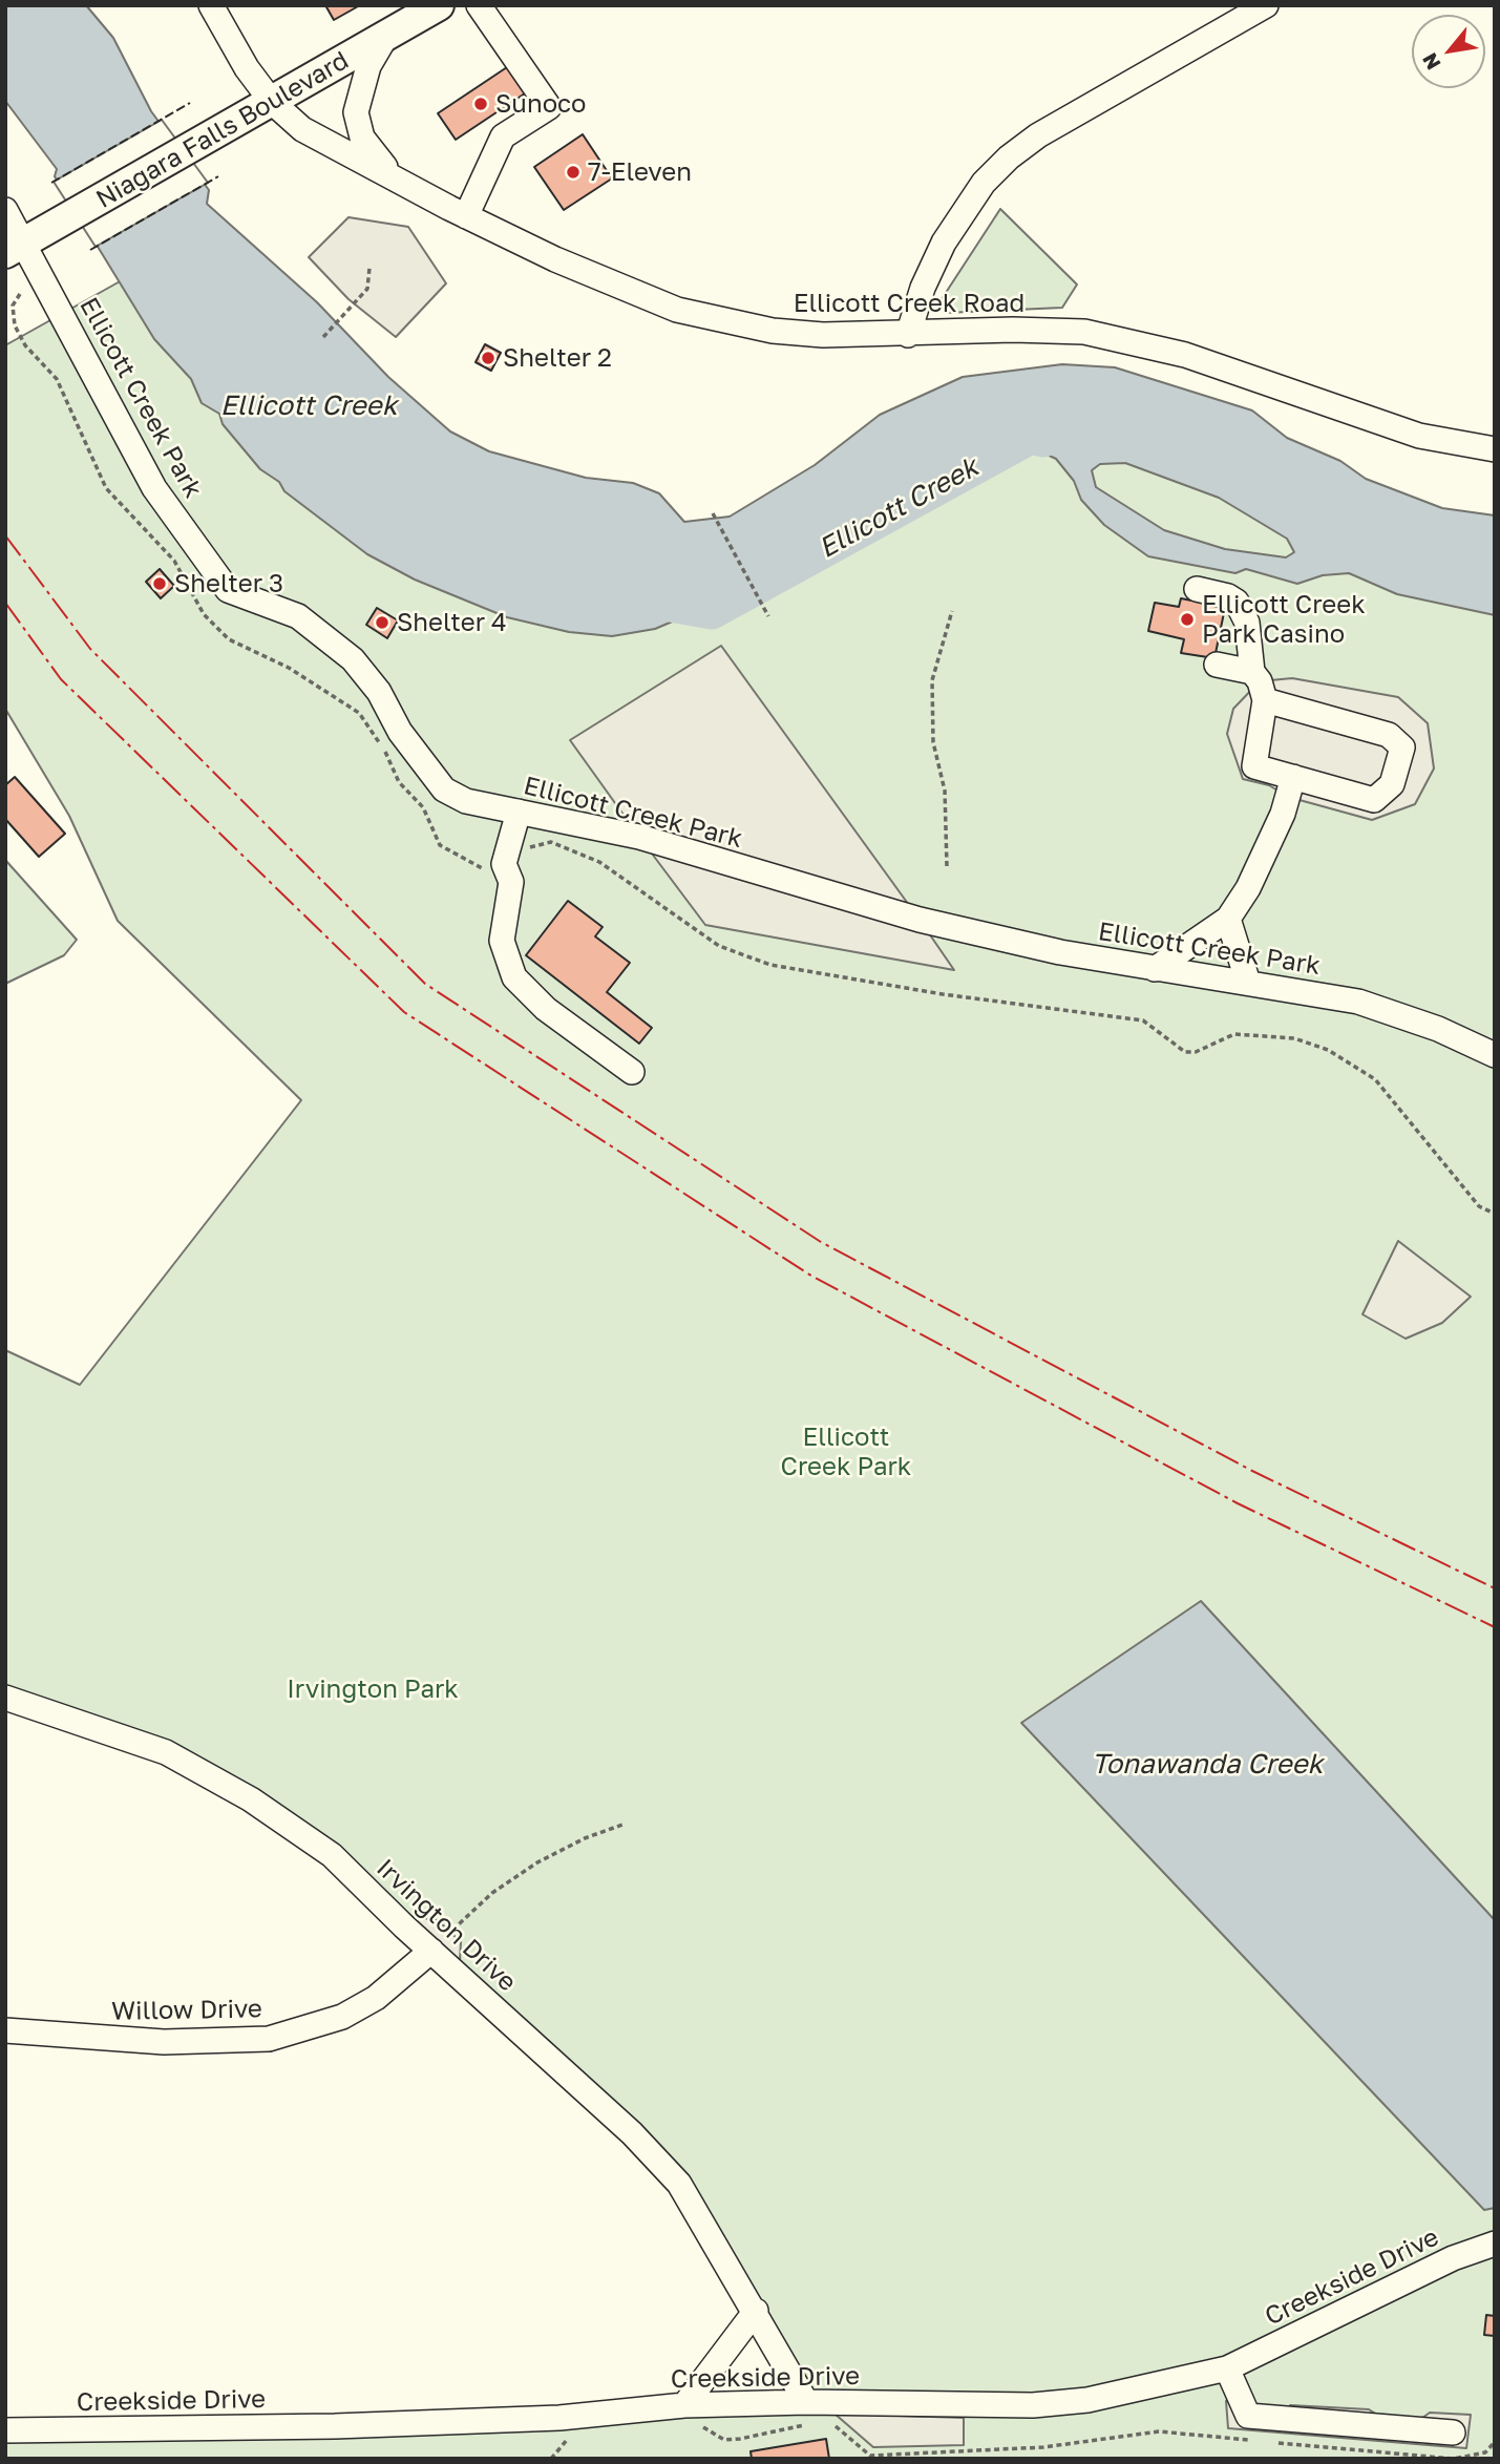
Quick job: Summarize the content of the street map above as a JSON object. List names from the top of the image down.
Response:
{
  "streets": {
    "main road": ["Niagara Falls Boulevard"],
    "street": [
      "Ellicott Creek Road",
      "Ellicott Creek Park",
      "Irvington Drive",
      "Willow Drive",
      "Creekside Drive"
    ]
  },
  "crossings": [
    ["Niagara Falls Boulevard", "Ellicott Creek Road"],
    ["Niagara Falls Boulevard", "Ellicott Creek Park"],
    ["Irvington Drive", "Willow Drive"],
    ["Irvington Drive", "Creekside Drive"]
  ],
  "water": ["Ellicott Creek", "Tonawanda Creek"],
  "parks": ["Ellicott Creek Park", "Irvington Park"],
  "places": [
    "Sunoco",
    "7-Eleven",
    "Shelter 2",
    "Shelter 3",
    "Ellicott Creek Park Casino",
    "Shelter 4"
  ],
  "north": "bottom left"
}
